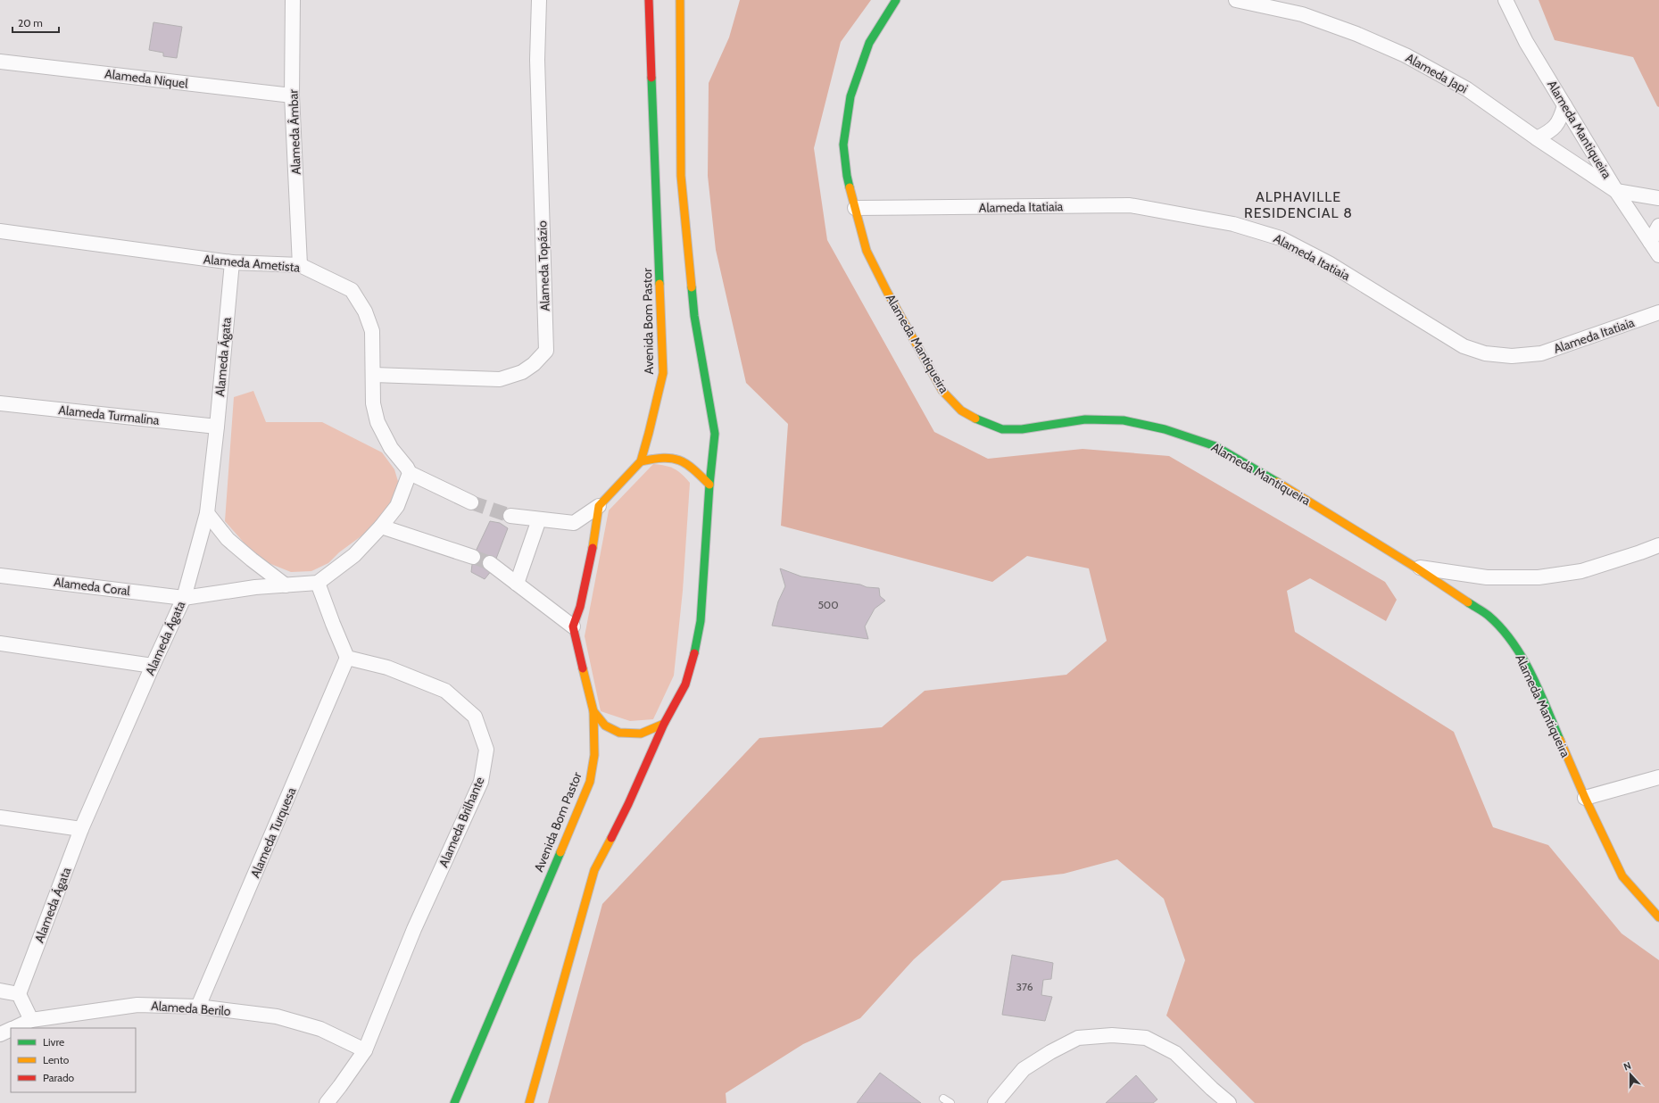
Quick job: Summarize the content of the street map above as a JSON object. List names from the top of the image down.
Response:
{
  "streets": {
    "street": [
      "Alameda Japi",
      "Alameda Niquel",
      "Alameda Mantiqueira",
      "Alameda Âmbar",
      "Alameda Itatiaia",
      "Alameda Ametista",
      "Alameda Topázio",
      "Avenida Bom Pastor",
      "Alameda Ágata",
      "Alameda Turmalina",
      "Alameda Coral",
      "Alameda Brilhante",
      "Alameda Turquesa",
      "Alameda Berilo"
    ]
  },
  "crossings": [
    ["Alameda Japi", "Alameda Mantiqueira"],
    ["Alameda Niquel", "Alameda Âmbar"],
    ["Alameda Mantiqueira", "Alameda Itatiaia"],
    ["Alameda Âmbar", "Alameda Ametista"],
    ["Alameda Ametista", "Alameda Topázio"],
    ["Alameda Ametista", "Alameda Ágata"],
    ["Alameda Ágata", "Alameda Turmalina"],
    ["Alameda Ágata", "Alameda Coral"],
    ["Alameda Brilhante", "Alameda Turquesa"],
    ["Alameda Brilhante", "Alameda Berilo"],
    ["Alameda Turquesa", "Alameda Berilo"]
  ],
  "districts": ["ALPHAVILLE RESIDENCIAL 8"],
  "house_numbers": ["500", "376"],
  "legend": ["Livre", "Lento", "Parado"],
  "scale_bar": "20 m",
  "north": "top"
}
